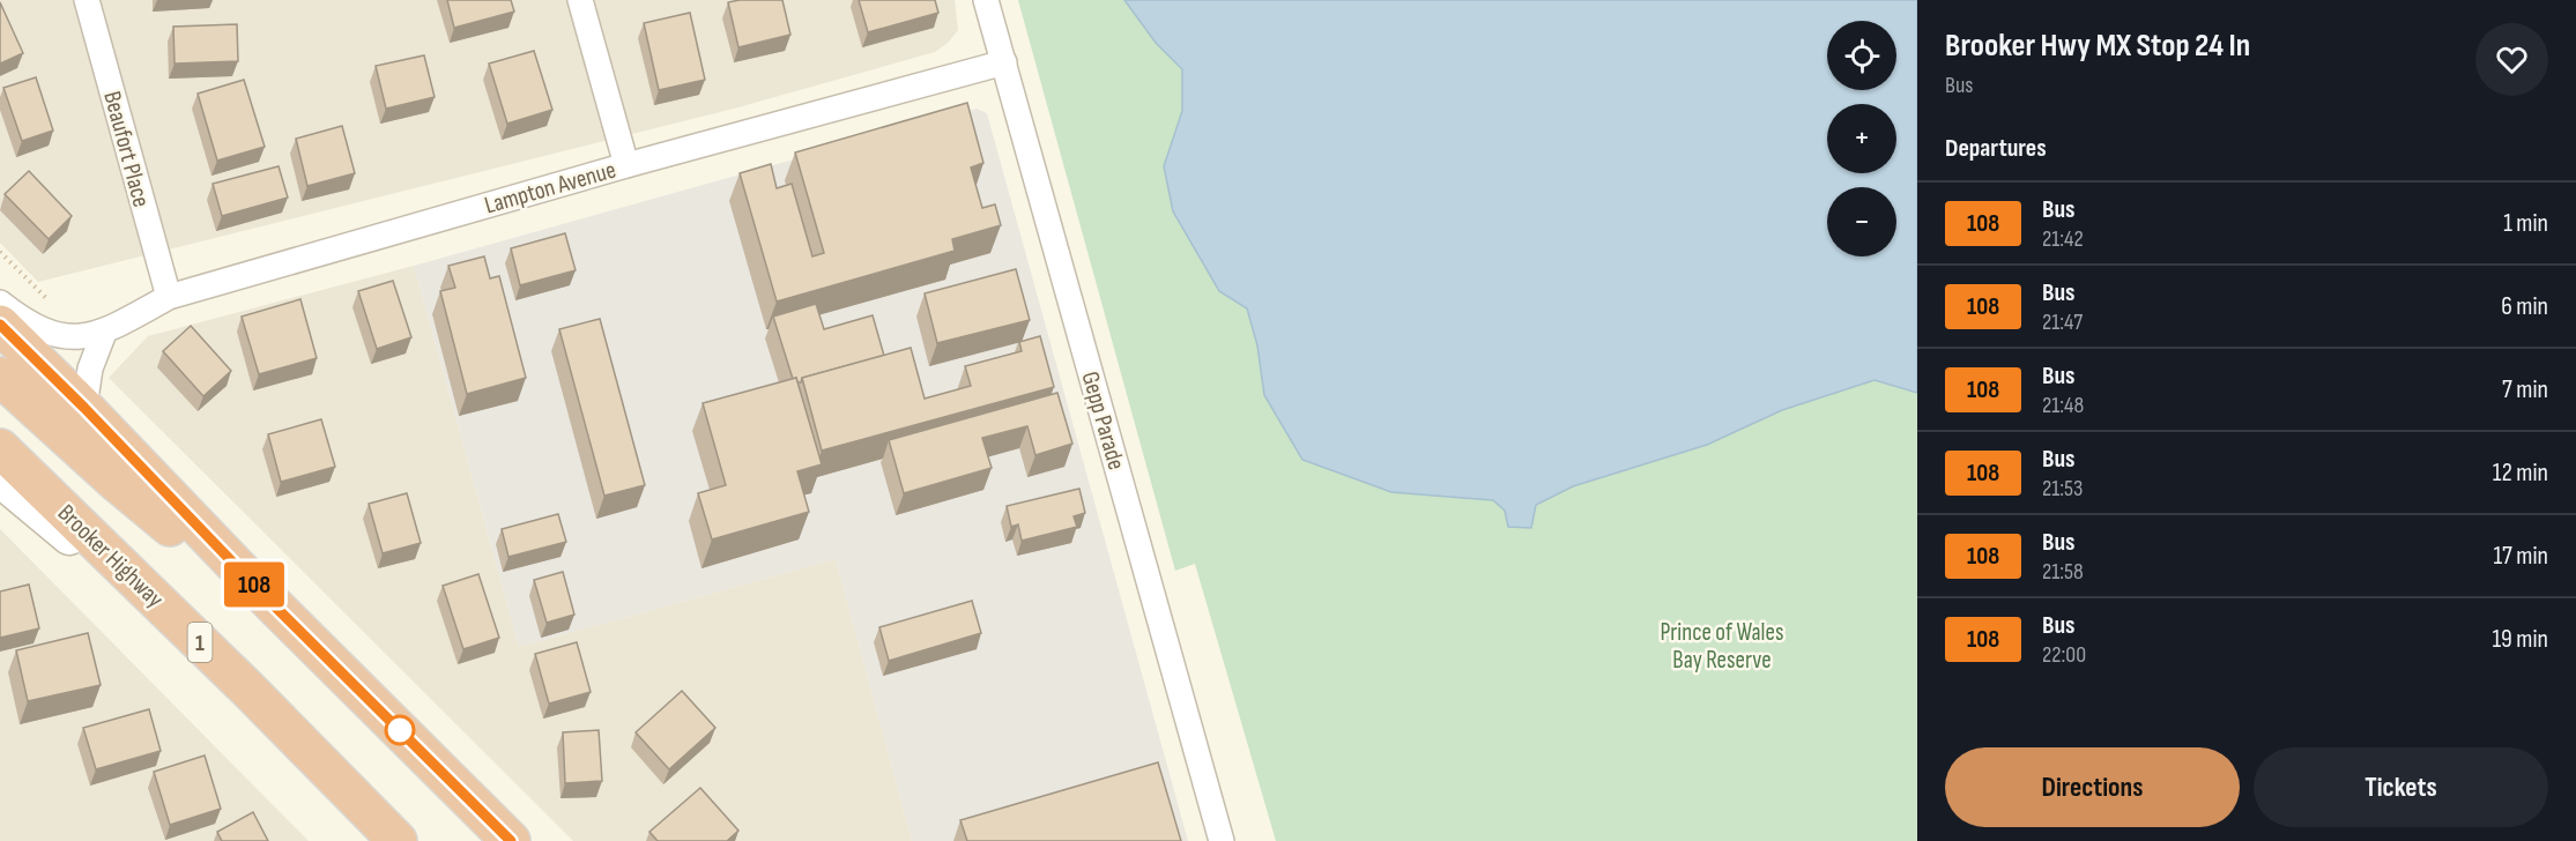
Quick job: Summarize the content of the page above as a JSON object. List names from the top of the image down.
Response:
{
  "streets": {
    "highway": ["Brooker Highway", "1"],
    "street": ["Beaufort Place", "Lampton Avenue", "Gepp Parade"]
  },
  "crossings": [
    ["Beaufort Place", "Lampton Avenue"],
    ["Lampton Avenue", "Gepp Parade"]
  ],
  "parks": ["Prince of Wales Bay Reserve"],
  "lines": ["bus line 108"],
  "page": {
    "on_map": "108",
    "heading": [
      ["Brooker Hwy MX Stop 24 In", "Bus"],
      "Departures"
    ],
    "map_buttons": ["+", "−"],
    "list": [
      {
        "mark": "108",
        "name": "Bus",
        "note": "21:42",
        "value": "1 min"
      },
      {
        "mark": "108",
        "name": "Bus",
        "note": "21:47",
        "value": "6 min"
      },
      {
        "mark": "108",
        "name": "Bus",
        "note": "21:48",
        "value": "7 min"
      },
      {
        "mark": "108",
        "name": "Bus",
        "note": "21:53",
        "value": "12 min"
      },
      {
        "mark": "108",
        "name": "Bus",
        "note": "21:58",
        "value": "17 min"
      },
      {
        "mark": "108",
        "name": "Bus",
        "note": "22:00",
        "value": "19 min"
      }
    ],
    "buttons": ["Directions", "Tickets"]
  }
}
